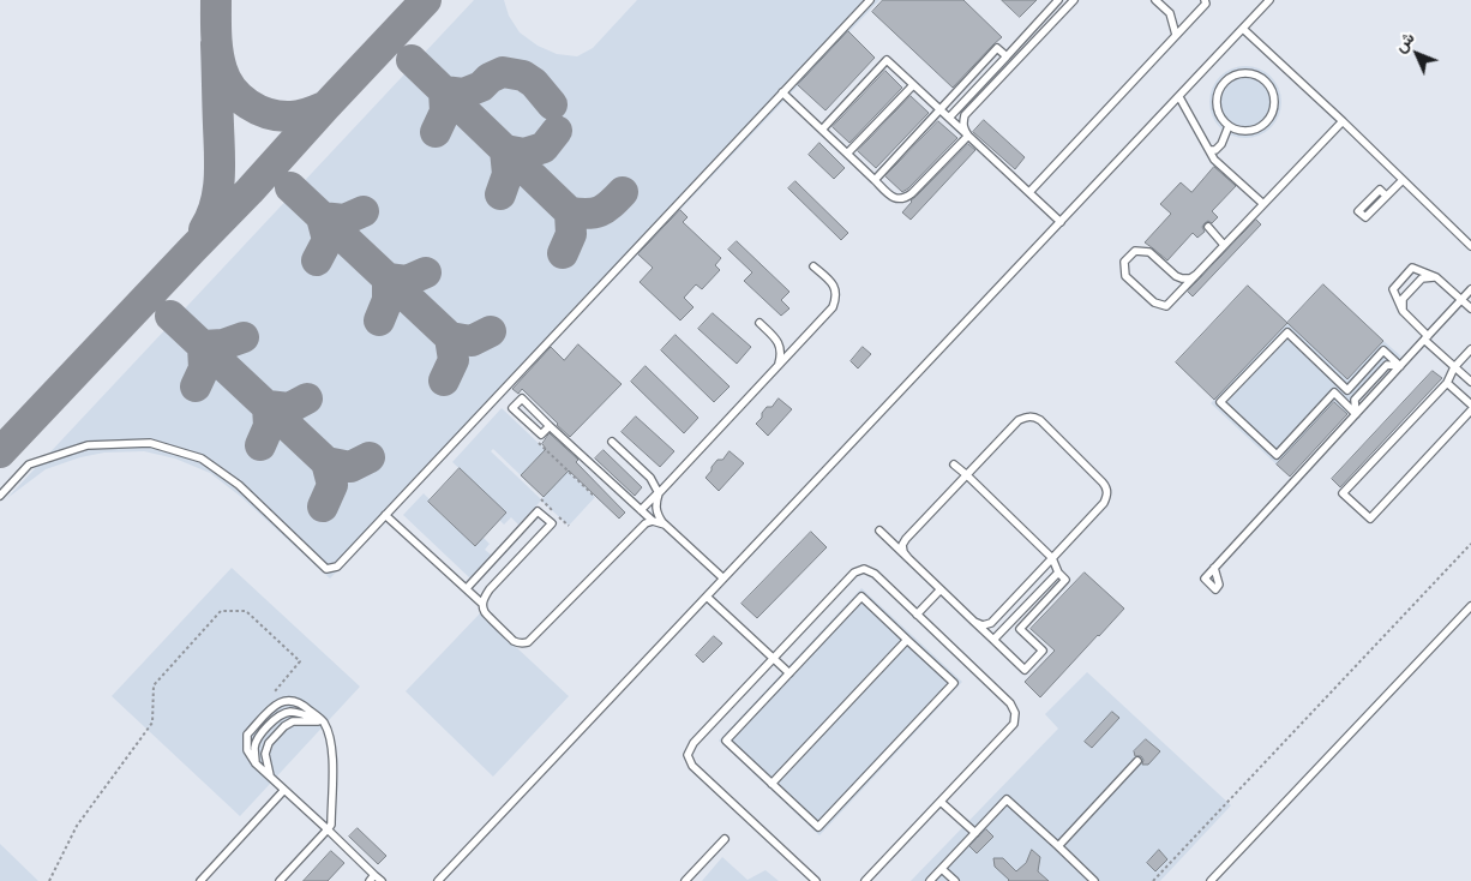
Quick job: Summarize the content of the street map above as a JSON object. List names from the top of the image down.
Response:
{
  "north": "top left"
}
